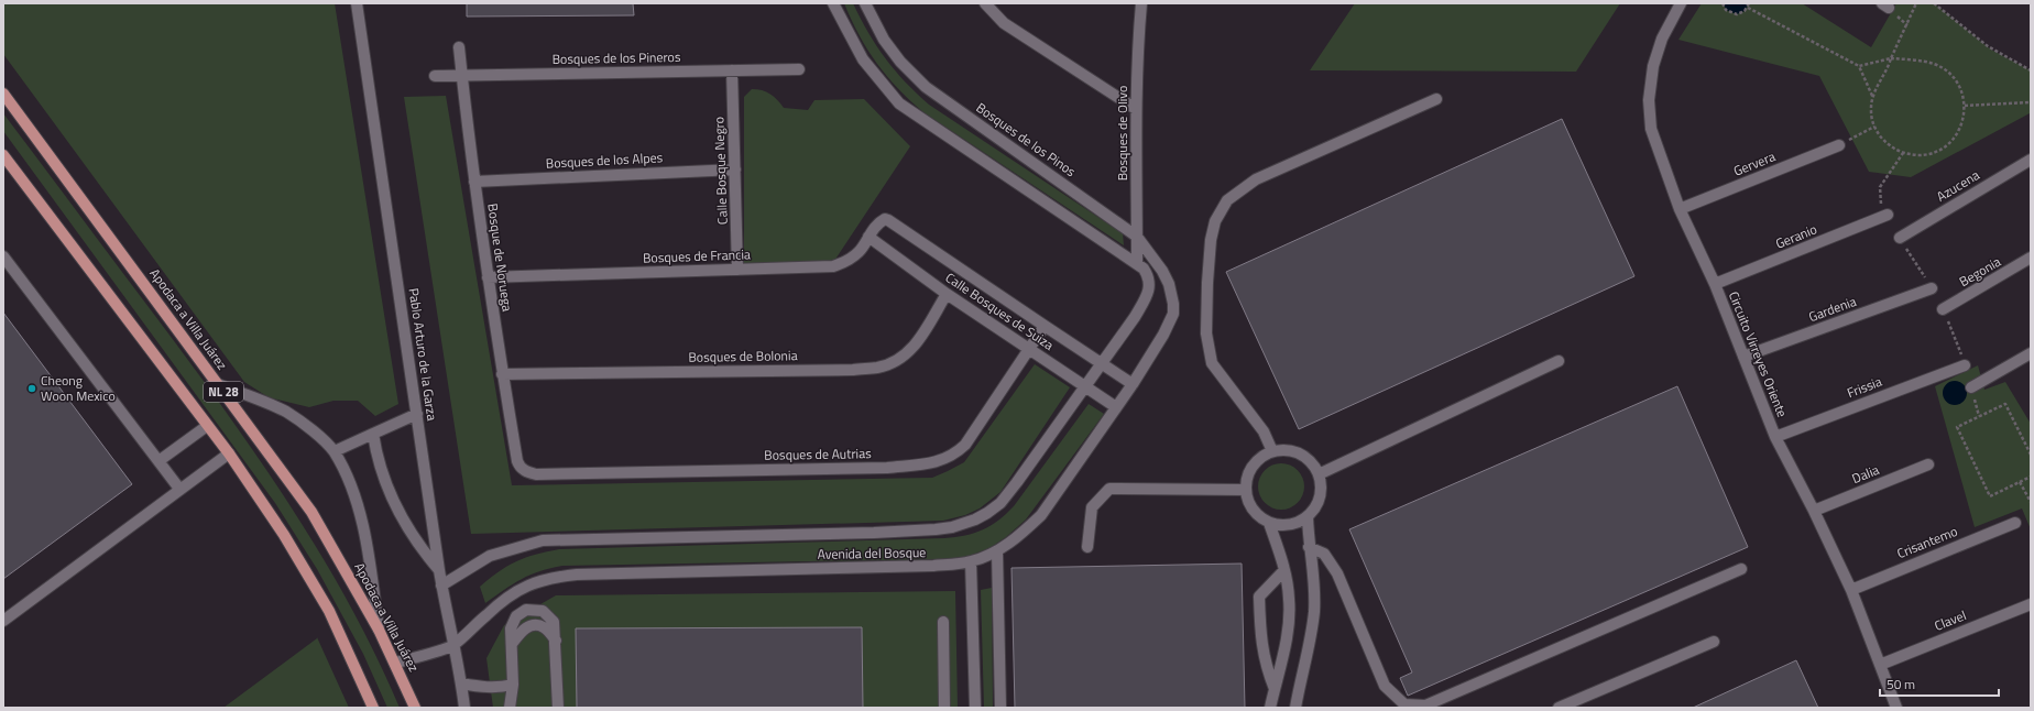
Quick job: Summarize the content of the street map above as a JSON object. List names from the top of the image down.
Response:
{
  "streets": {
    "main road": ["Apodaca a Villa Juárez", "NL 28"],
    "street": [
      "Bosques de los Pineros",
      "Bosques de Olivo",
      "Bosques de los Pinos",
      "Bosques de los Alpes",
      "Gervera",
      "Calle Bosque Negro",
      "Azucena",
      "Geranio",
      "Bosques de Francia",
      "Bosque de Noruega",
      "Begonia",
      "Gardenia",
      "Calle Bosques de Suiza",
      "Pablo Arturo de la Garza",
      "Circuito Virreyes Oriente",
      "Bosques de Bolonia",
      "Frissia",
      "Bosques de Autrias",
      "Dalia",
      "Crisantemo",
      "Avenida del Bosque",
      "Clavel"
    ]
  },
  "crossings": [
    ["Bosques de los Pineros", "Calle Bosque Negro"],
    ["Bosques de los Pineros", "Bosque de Noruega"],
    ["Bosques de Olivo", "Bosques de los Pinos"],
    ["Bosques de Olivo", "Avenida del Bosque"],
    ["Bosques de los Pinos", "Avenida del Bosque"],
    ["Bosques de los Alpes", "Calle Bosque Negro"],
    ["Bosques de los Alpes", "Bosque de Noruega"],
    ["Gervera", "Circuito Virreyes Oriente"],
    ["Calle Bosque Negro", "Bosques de Francia"],
    ["Geranio", "Circuito Virreyes Oriente"],
    ["Bosques de Francia", "Bosque de Noruega"],
    ["Bosques de Francia", "Calle Bosques de Suiza"],
    ["Bosque de Noruega", "Bosques de Bolonia"],
    ["Bosque de Noruega", "Bosques de Autrias"],
    ["Gardenia", "Circuito Virreyes Oriente"],
    ["Calle Bosques de Suiza", "Bosques de Bolonia"],
    ["Calle Bosques de Suiza", "Bosques de Autrias"],
    ["Calle Bosques de Suiza", "Avenida del Bosque"],
    ["Pablo Arturo de la Garza", "Avenida del Bosque"],
    ["Circuito Virreyes Oriente", "Frissia"],
    ["Circuito Virreyes Oriente", "Dalia"],
    ["Circuito Virreyes Oriente", "Crisantemo"],
    ["Circuito Virreyes Oriente", "Clavel"]
  ],
  "places": ["Cheong Woon Mexico"],
  "scale_bar": "50 m"
}
